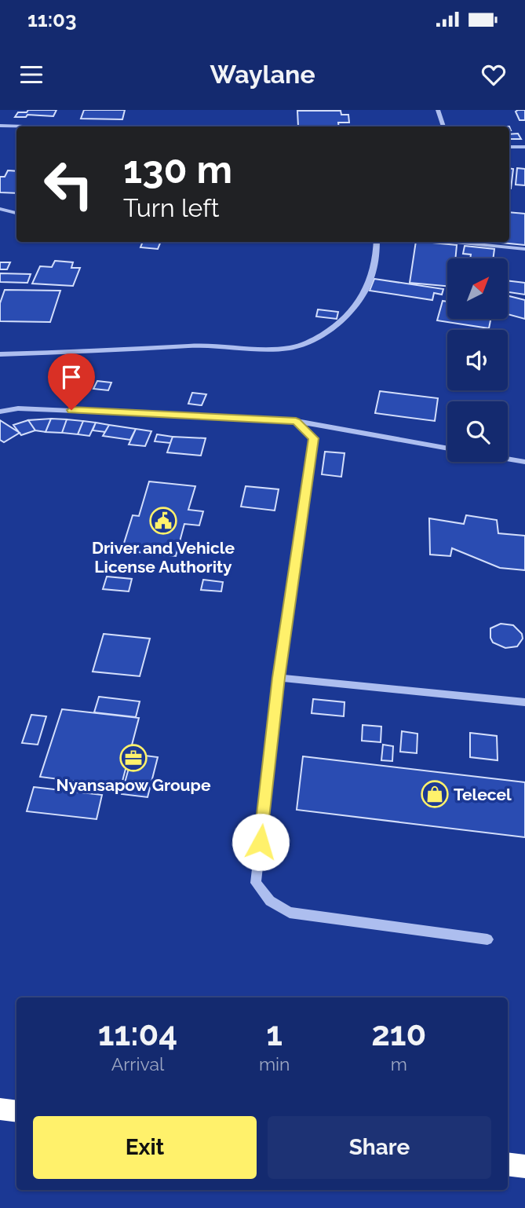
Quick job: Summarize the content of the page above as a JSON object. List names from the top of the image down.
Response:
{
  "places": {
    "public building": ["Driver and Vehicle License Authority"],
    "office": ["Nyansapow Groupe"],
    "shop": ["Telecel"]
  },
  "north": "top right",
  "page": {
    "status": "11:03",
    "header": "Waylane",
    "turn": ["130 m", "Turn left"],
    "eta": [
      "11:04",
      "Arrival",
      "1",
      "min",
      "210",
      "m"
    ],
    "buttons": ["Exit", "Share"]
  }
}
